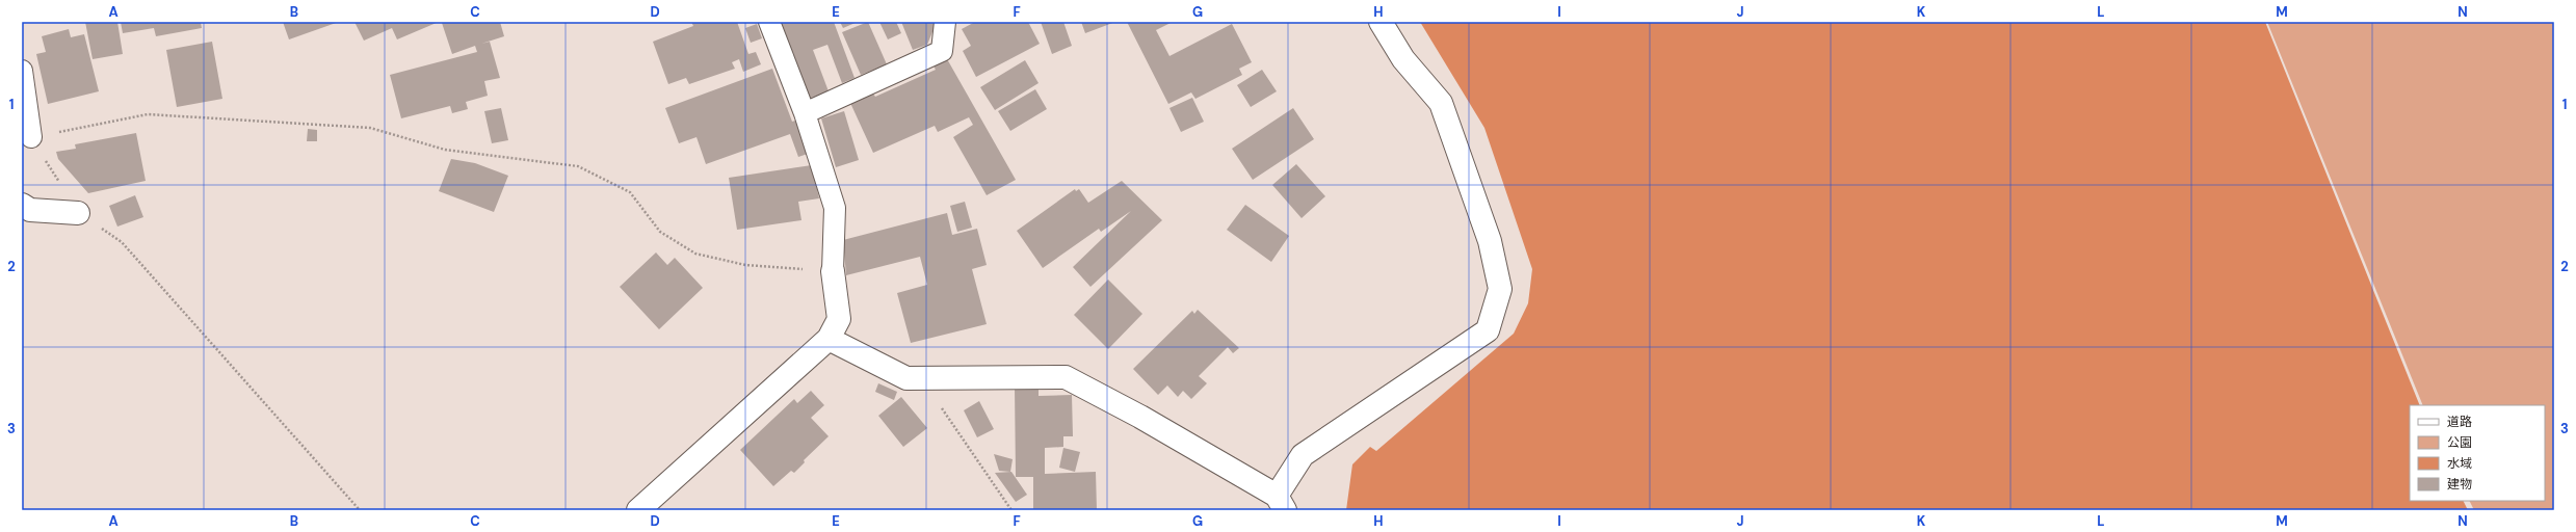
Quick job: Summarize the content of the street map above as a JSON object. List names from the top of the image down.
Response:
{
  "legend": [
    "道路",
    "公園",
    "水域",
    "建物"
  ],
  "grid": {
    "columns": [
      "A",
      "B",
      "C",
      "D",
      "E",
      "F",
      "G",
      "H",
      "I",
      "J",
      "K",
      "L",
      "M",
      "N"
    ],
    "rows": ["1", "2", "3"]
  }
}
